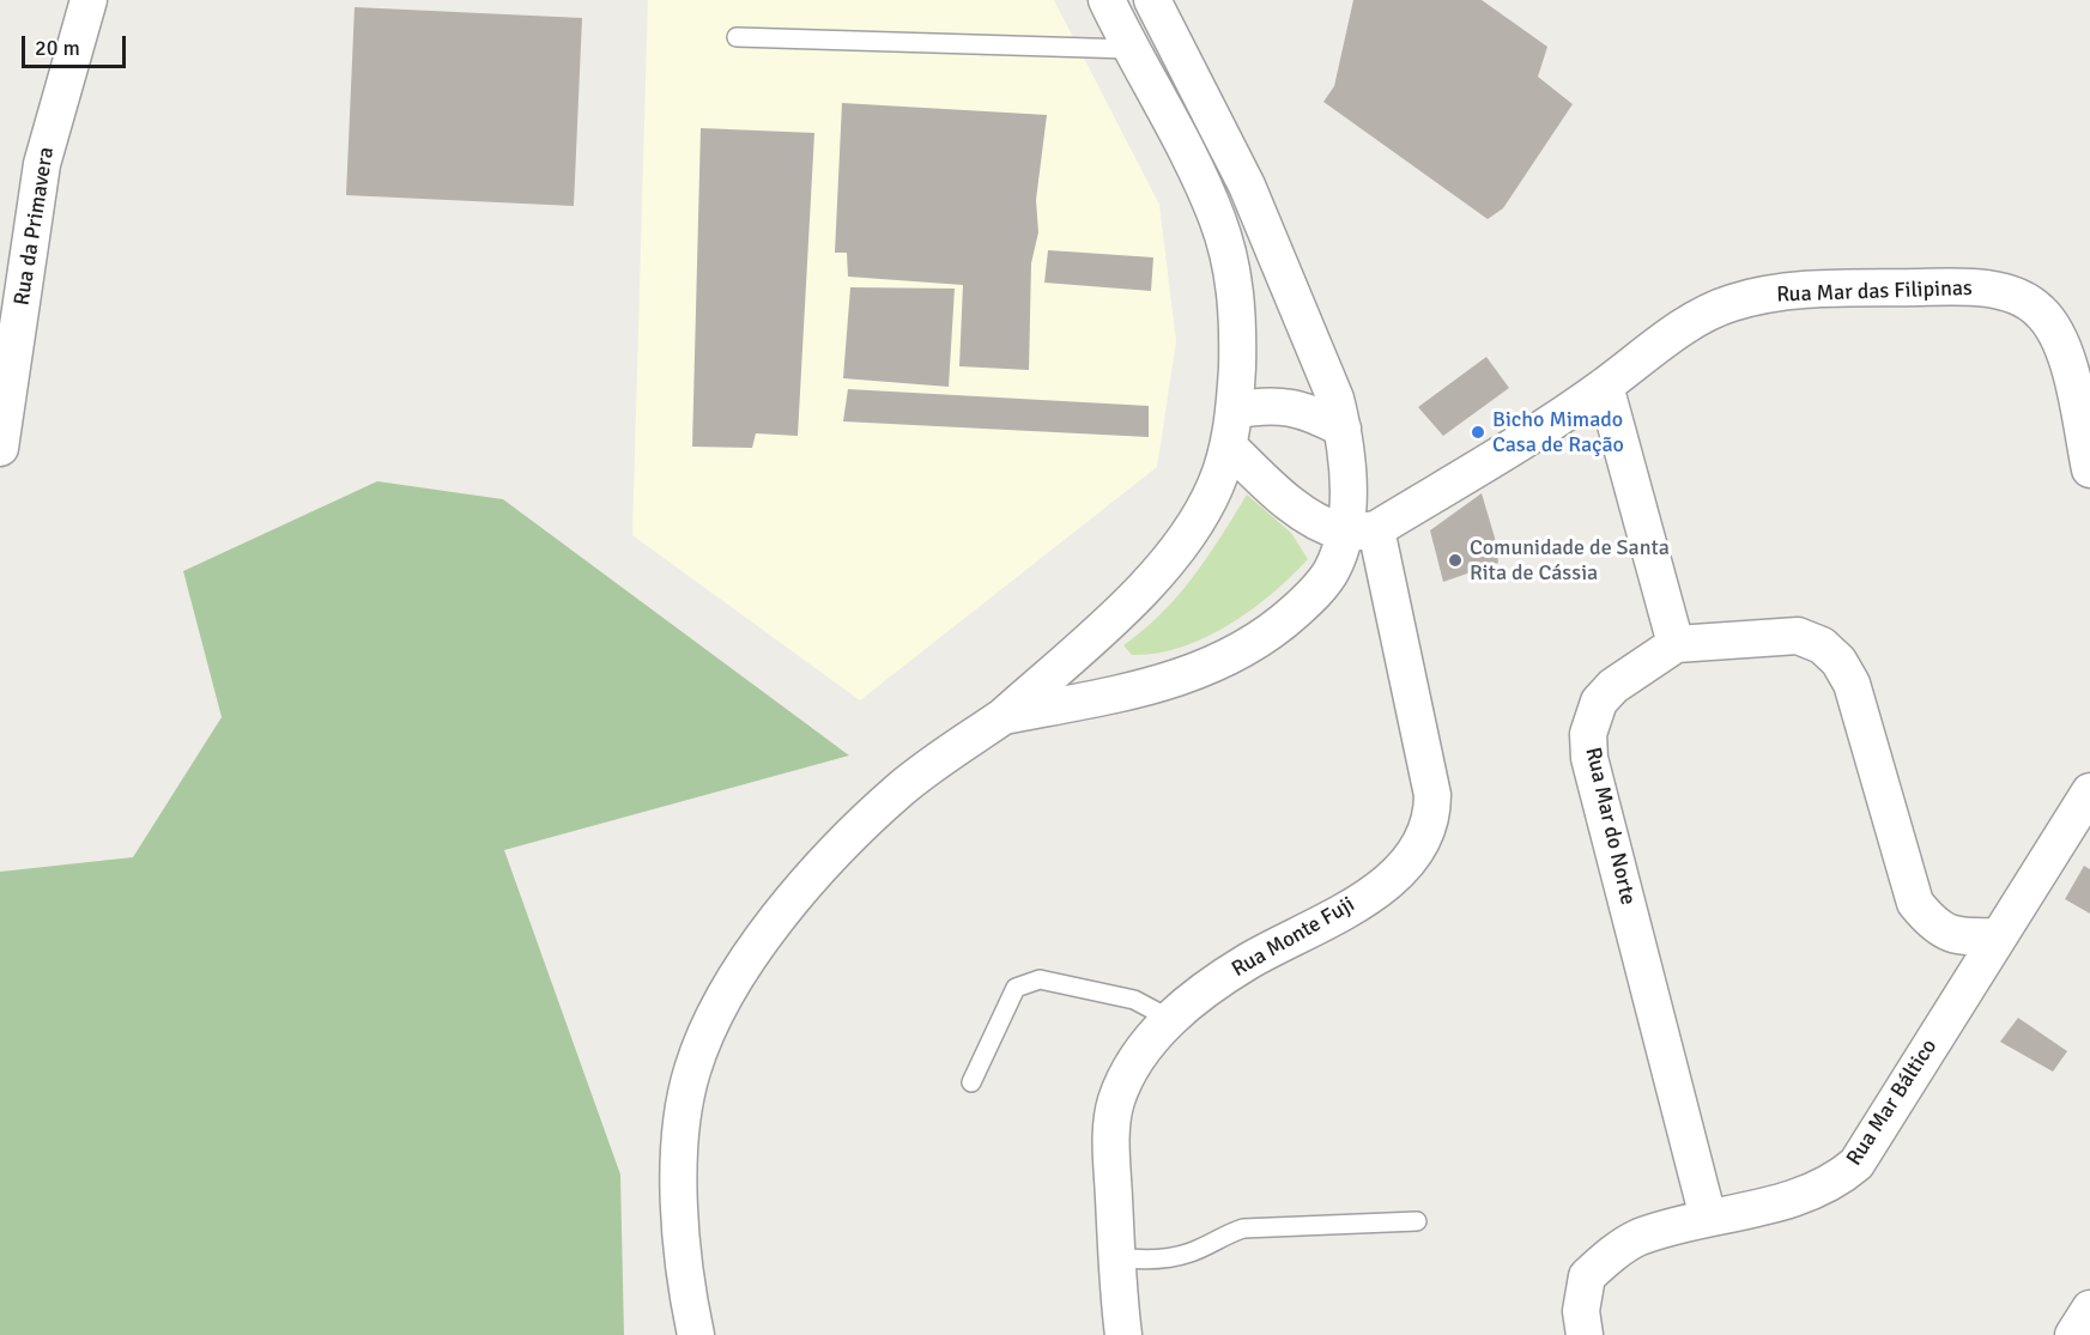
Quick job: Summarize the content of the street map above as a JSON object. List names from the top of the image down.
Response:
{
  "streets": {
    "street": [
      "Rua da Primavera",
      "Rua Mar das Filipinas",
      "Rua Mar do Norte",
      "Rua Monte Fuji",
      "Rua Mar Báltico"
    ]
  },
  "crossings": [
    ["Rua Mar das Filipinas", "Rua Monte Fuji"],
    ["Rua Mar do Norte", "Rua Mar Báltico"]
  ],
  "places": ["Bicho Mimado Casa de Ração", "Comunidade de Santa Rita de Cássia"],
  "scale_bar": "20 m"
}
